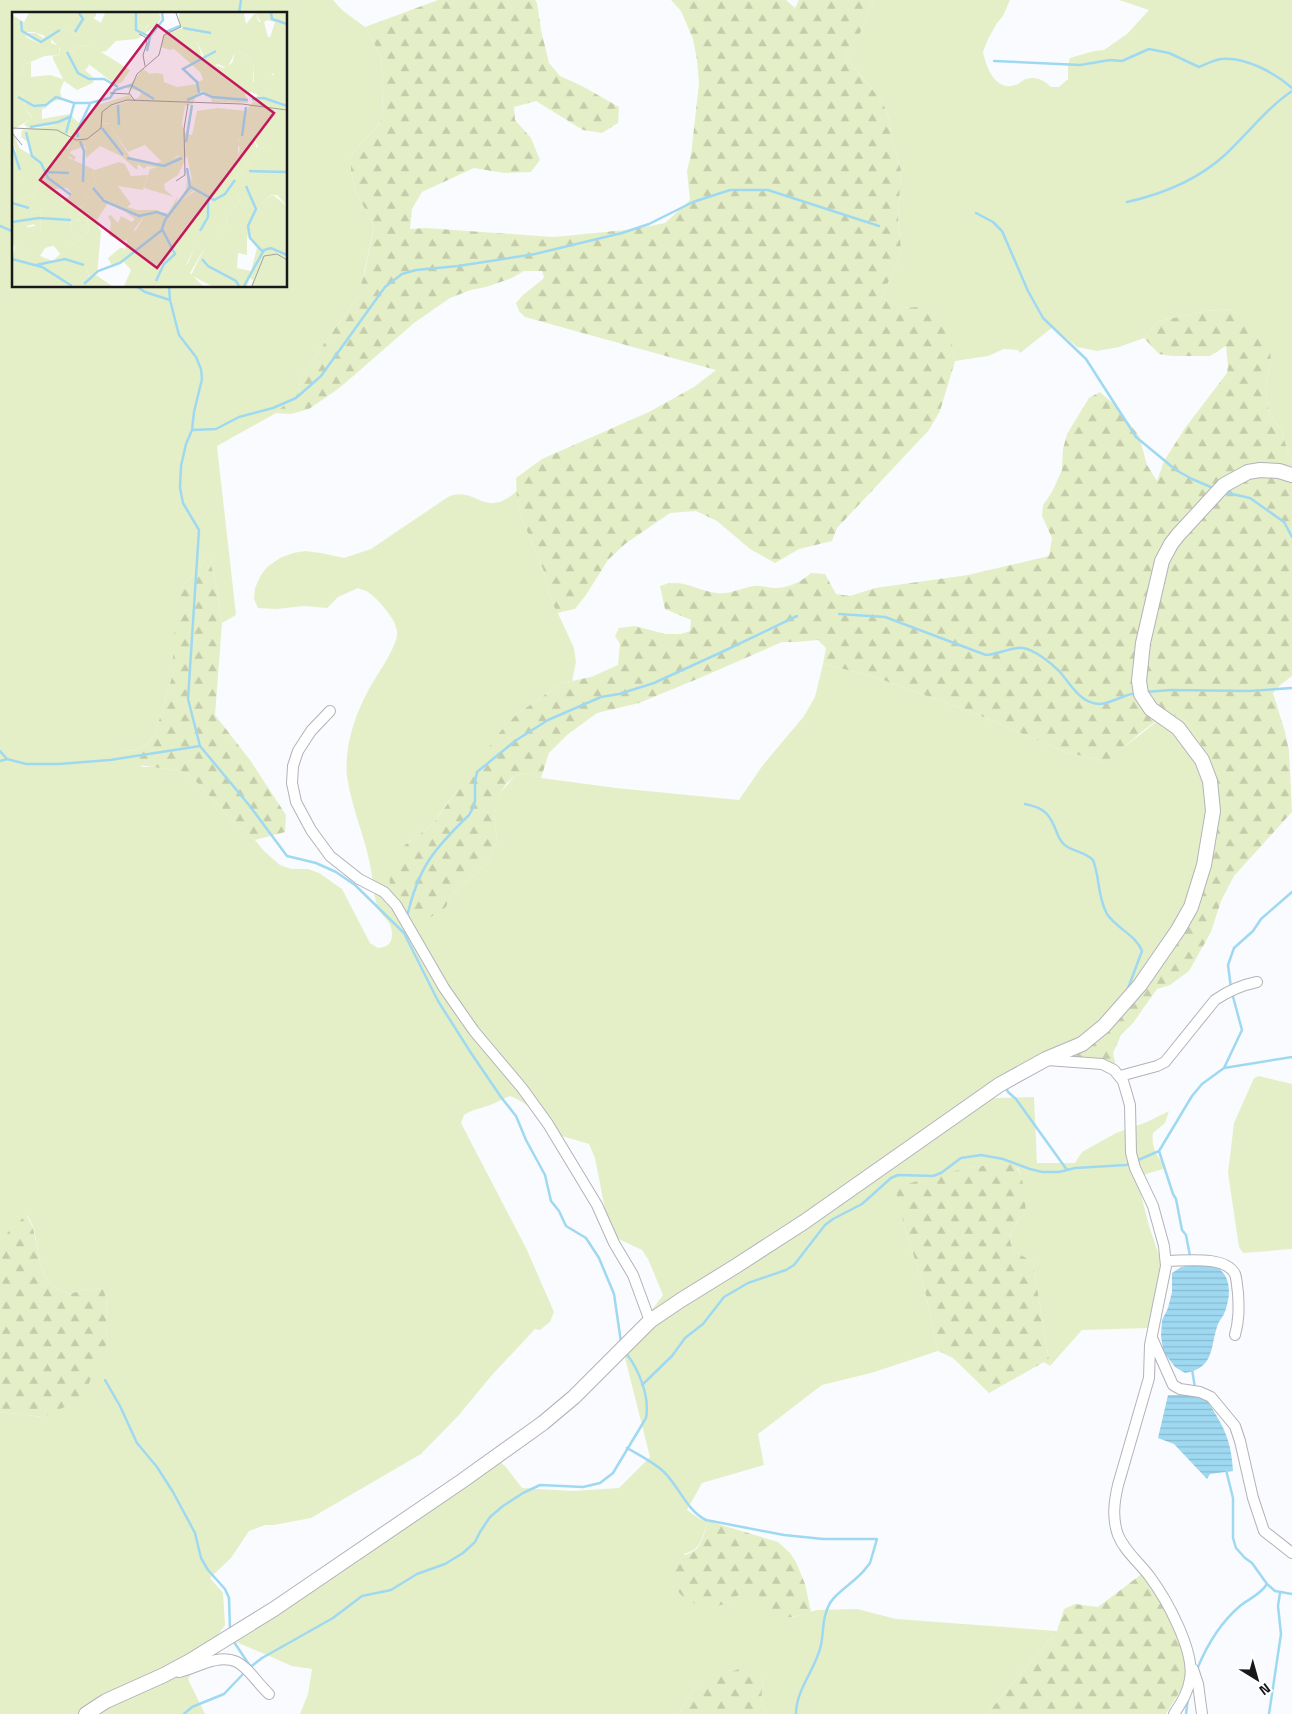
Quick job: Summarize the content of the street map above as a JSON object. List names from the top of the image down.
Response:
{
  "north": "bottom right"
}
